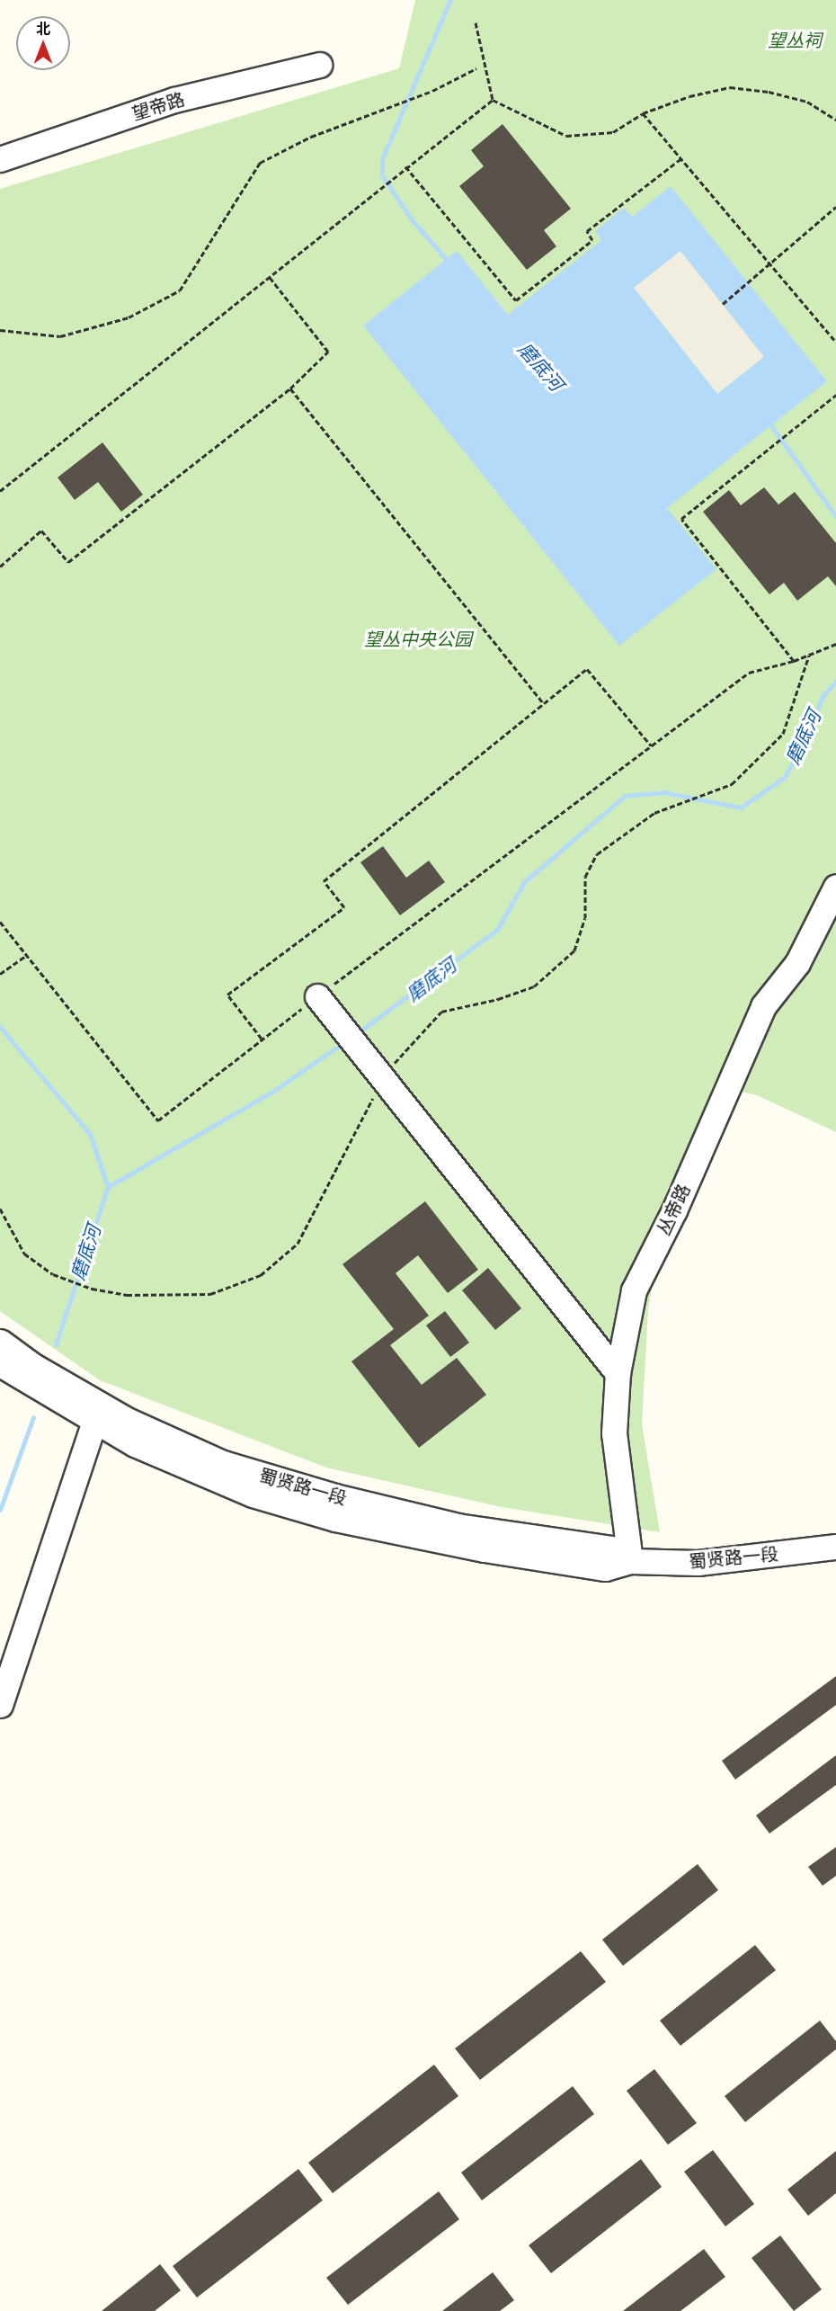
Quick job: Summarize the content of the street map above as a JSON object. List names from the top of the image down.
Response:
{
  "streets": {
    "street": ["望帝路", "丛帝路", "蜀贤路一段"]
  },
  "crossings": [
    ["丛帝路", "蜀贤路一段"]
  ],
  "water": ["磨底河"],
  "parks": ["望丛祠", "望丛中央公园"],
  "north": "top"
}
